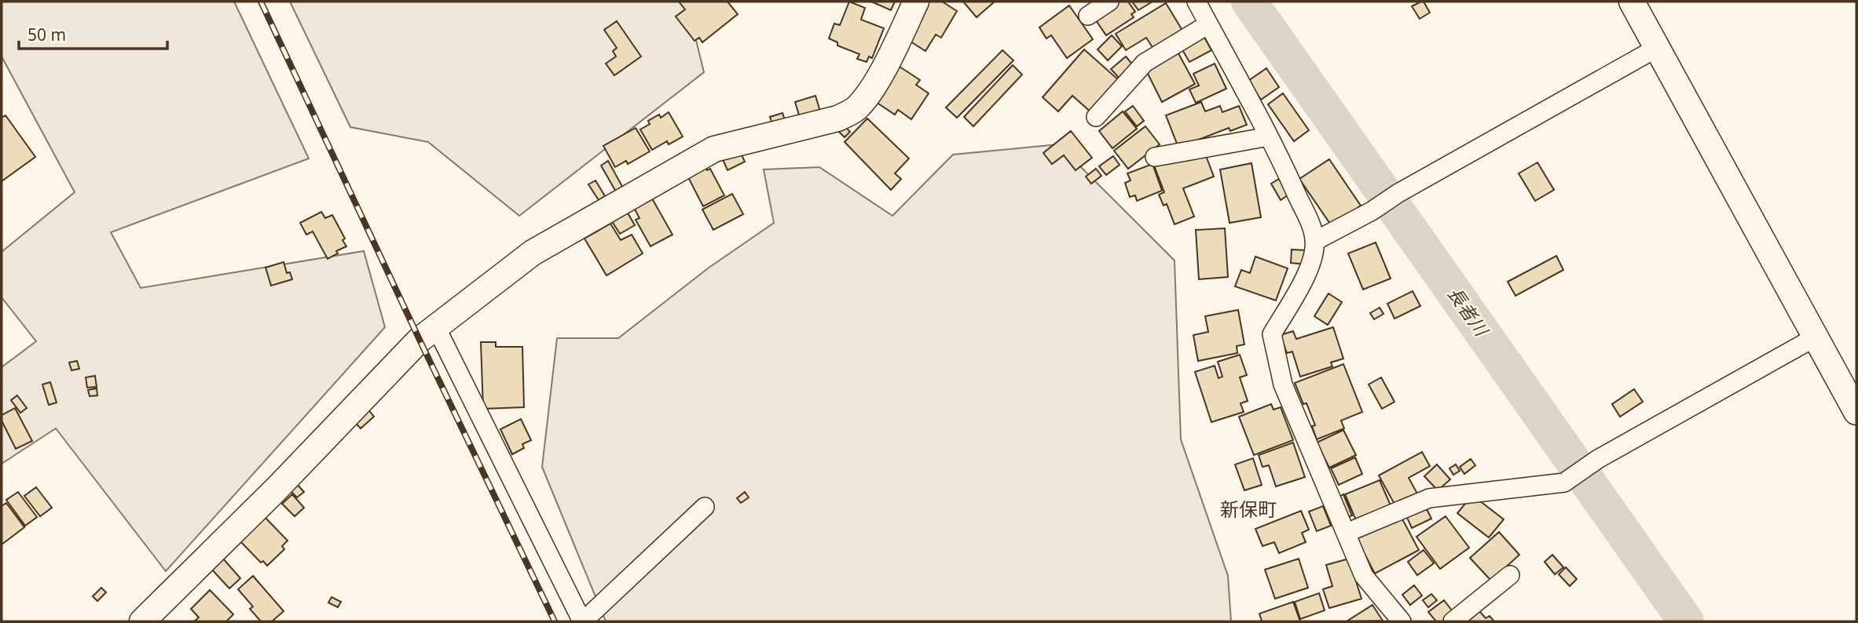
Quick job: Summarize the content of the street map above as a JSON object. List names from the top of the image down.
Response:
{
  "districts": ["新保町"],
  "water": ["長者川"],
  "scale_bar": "50 m"
}
